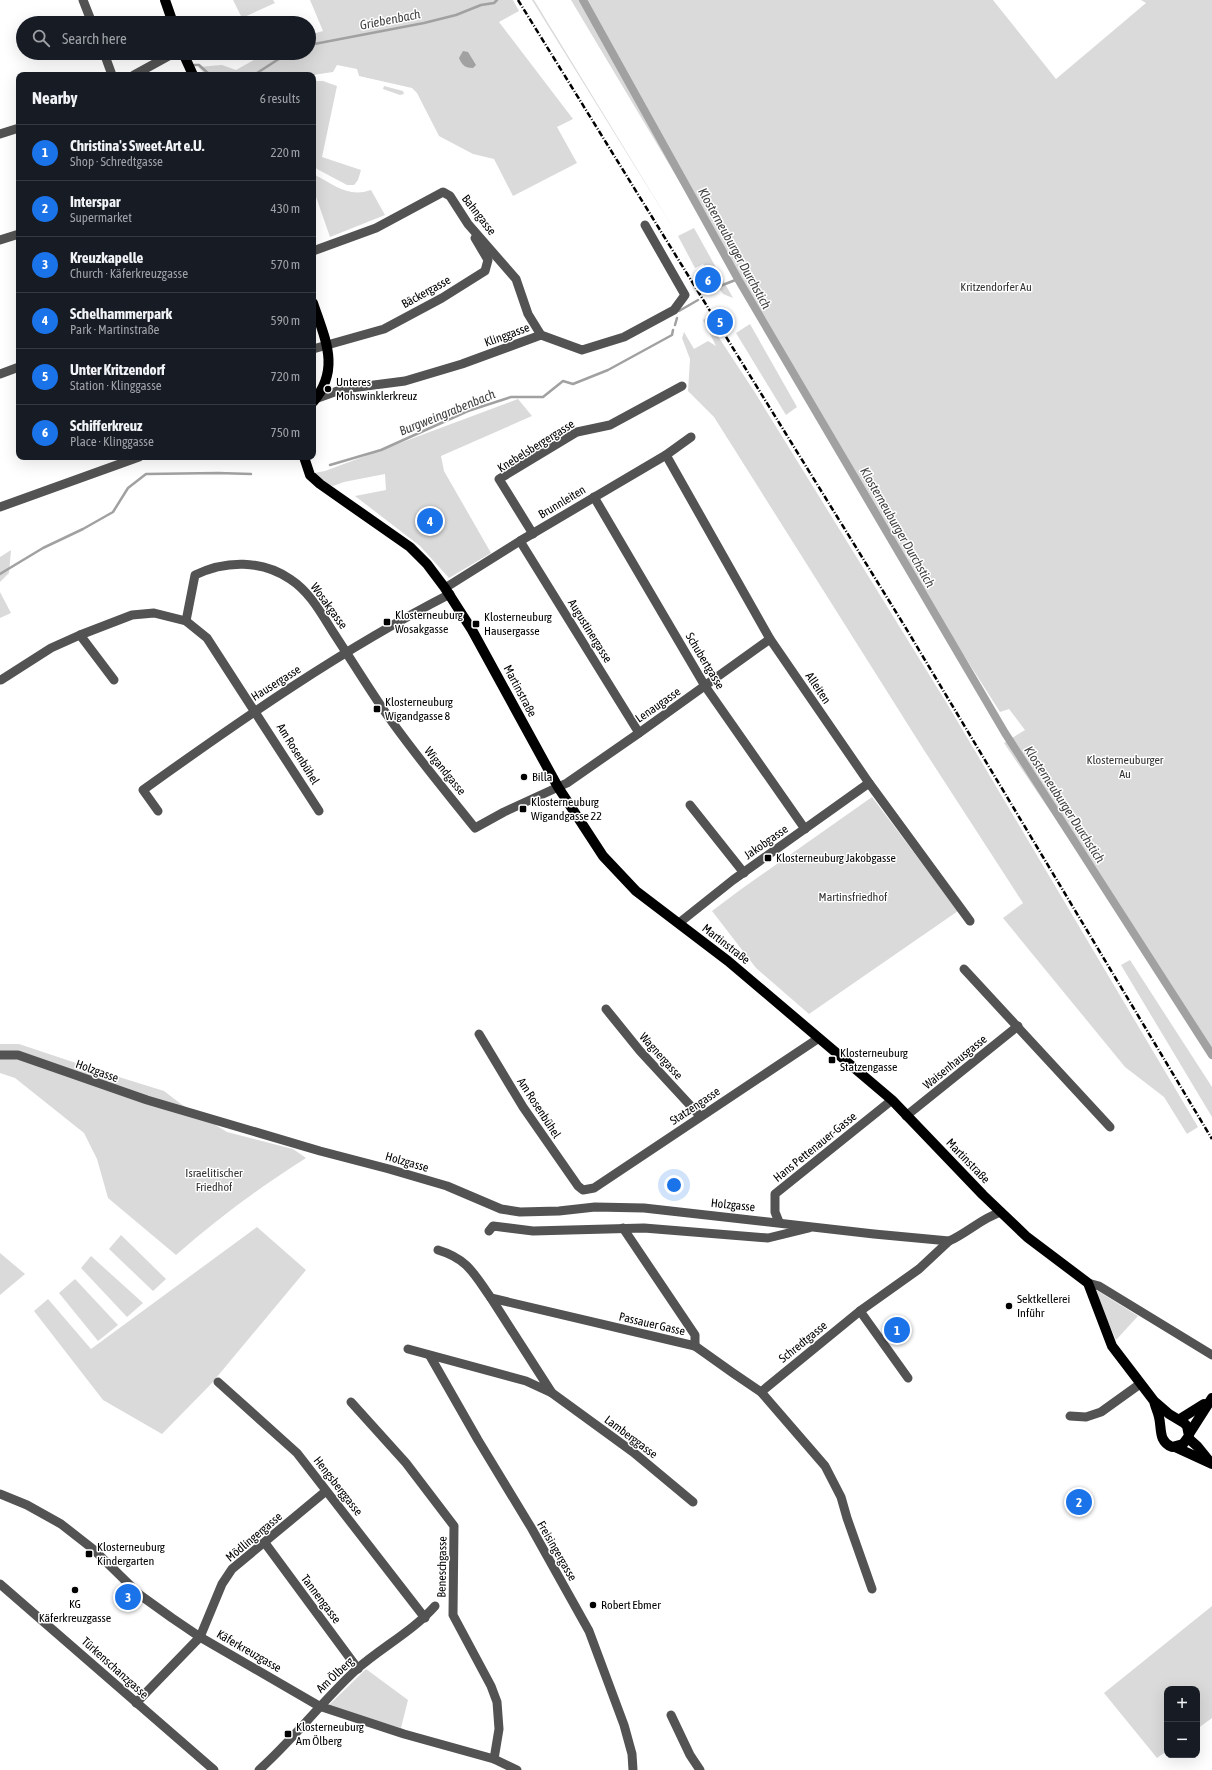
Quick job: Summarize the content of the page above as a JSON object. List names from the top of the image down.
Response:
{
  "streets": {
    "main road": ["Martinstraße"],
    "street": [
      "Bahngasse",
      "Bäckergasse",
      "Klinggasse",
      "Knebelsbergergasse",
      "Brunnleiten",
      "Wosakgasse",
      "Augustinergasse",
      "Schubertgasse",
      "Hausergasse",
      "Alleiten",
      "Lenaugasse",
      "Am Rosenbühel",
      "Wigandgasse",
      "Jakobgasse",
      "Wagnergasse",
      "Waisenhausgasse",
      "Holzgasse",
      "Statzengasse",
      "Hans Pettenauer-Gasse",
      "Passauer Gasse",
      "Schredtgasse",
      "Lamberggasse",
      "Hengsberggasse",
      "Mödlingergasse",
      "Freisingergasse",
      "Beneschgasse",
      "Tannengasse",
      "Käferkreuzgasse",
      "Türkenschanzgasse",
      "Am Ölberg"
    ]
  },
  "crossings": [
    ["Bahngasse", "Bäckergasse"],
    ["Bahngasse", "Klinggasse"],
    ["Knebelsbergergasse", "Brunnleiten"],
    ["Brunnleiten", "Augustinergasse"],
    ["Brunnleiten", "Schubertgasse"],
    ["Brunnleiten", "Hausergasse"],
    ["Brunnleiten", "Alleiten"],
    ["Brunnleiten", "Martinstraße"],
    ["Wosakgasse", "Hausergasse"],
    ["Wosakgasse", "Am Rosenbühel"],
    ["Wosakgasse", "Wigandgasse"],
    ["Augustinergasse", "Lenaugasse"],
    ["Schubertgasse", "Lenaugasse"],
    ["Schubertgasse", "Jakobgasse"],
    ["Hausergasse", "Martinstraße"],
    ["Hausergasse", "Am Rosenbühel"],
    ["Hausergasse", "Wigandgasse"],
    ["Alleiten", "Lenaugasse"],
    ["Alleiten", "Jakobgasse"],
    ["Martinstraße", "Lenaugasse"],
    ["Martinstraße", "Wigandgasse"],
    ["Martinstraße", "Jakobgasse"],
    ["Martinstraße", "Waisenhausgasse"],
    ["Martinstraße", "Statzengasse"],
    ["Martinstraße", "Hans Pettenauer-Gasse"],
    ["Lenaugasse", "Wigandgasse"],
    ["Am Rosenbühel", "Statzengasse"],
    ["Wagnergasse", "Statzengasse"],
    ["Holzgasse", "Hans Pettenauer-Gasse"],
    ["Holzgasse", "Passauer Gasse"],
    ["Holzgasse", "Schredtgasse"],
    ["Hengsberggasse", "Mödlingergasse"],
    ["Hengsberggasse", "Am Ölberg"],
    ["Mödlingergasse", "Tannengasse"],
    ["Mödlingergasse", "Käferkreuzgasse"],
    ["Mödlingergasse", "Türkenschanzgasse"],
    ["Beneschgasse", "Käferkreuzgasse"],
    ["Tannengasse", "Am Ölberg"],
    ["Käferkreuzgasse", "Am Ölberg"]
  ],
  "water": ["Griebenbach", "Klosterneuburger Durchstich", "Burgweingrabenbach"],
  "parks": [
    "Kritzendorfer Au",
    "Klosterneuburger Au",
    "Martinsfriedhof",
    "Israelitischer Friedhof"
  ],
  "places": {
    "other": [
      "Unteres Mohswinklerkreuz",
      "Billa",
      "Sektkellerei Inführ",
      "KG Käferkreuzgasse",
      "Robert Ebmer"
    ],
    "transit": [
      "Klosterneuburg Wosakgasse",
      "Klosterneuburg Hausergasse",
      "Klosterneuburg Wigandgasse 8",
      "Klosterneuburg Wigandgasse 22",
      "Klosterneuburg Jakobgasse",
      "Klosterneuburg Statzengasse",
      "Klosterneuburg Kindergarten",
      "Klosterneuburg Am Ölberg"
    ]
  },
  "page": {
    "search": "Search here",
    "heading": ["Nearby", "6 results"],
    "list": [
      {
        "mark": "1",
        "name": "Christina's Sweet-Art e.U.",
        "note": "Shop · Schredtgasse",
        "value": "220 m"
      },
      {
        "mark": "2",
        "name": "Interspar",
        "note": "Supermarket",
        "value": "430 m"
      },
      {
        "mark": "3",
        "name": "Kreuzkapelle",
        "note": "Church · Käferkreuzgasse",
        "value": "570 m"
      },
      {
        "mark": "4",
        "name": "Schelhammerpark",
        "note": "Park · Martinstraße",
        "value": "590 m"
      },
      {
        "mark": "5",
        "name": "Unter Kritzendorf",
        "note": "Station · Klinggasse",
        "value": "720 m"
      },
      {
        "mark": "6",
        "name": "Schifferkreuz",
        "note": "Place · Klinggasse",
        "value": "750 m"
      }
    ],
    "pins": [
      "6",
      "5",
      "4",
      "1",
      "2",
      "3"
    ],
    "map_buttons": ["+", "−"]
  }
}
